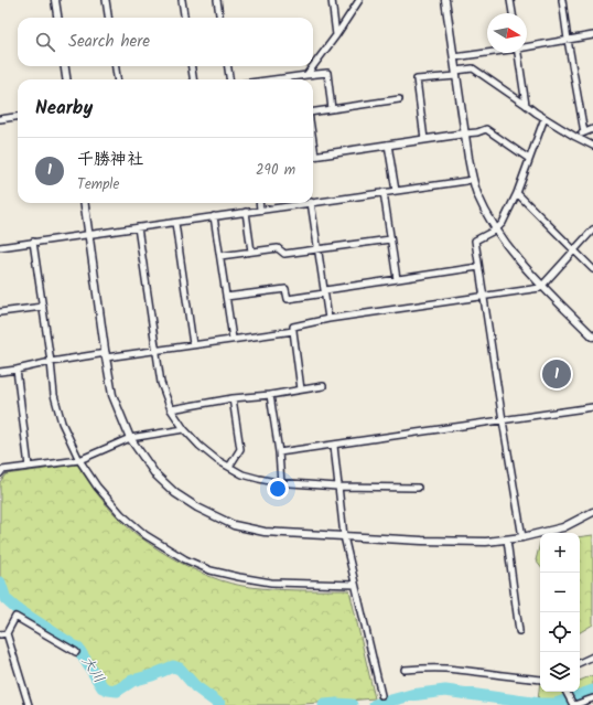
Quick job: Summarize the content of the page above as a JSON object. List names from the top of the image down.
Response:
{
  "water": ["大川"],
  "north": "right",
  "page": {
    "search": "Search here",
    "heading": "Nearby",
    "list": [
      {
        "mark": "1",
        "name": "千勝神社",
        "note": "Temple",
        "value": "290 m"
      }
    ],
    "pins": "1",
    "map_buttons": ["+", "−"]
  }
}
